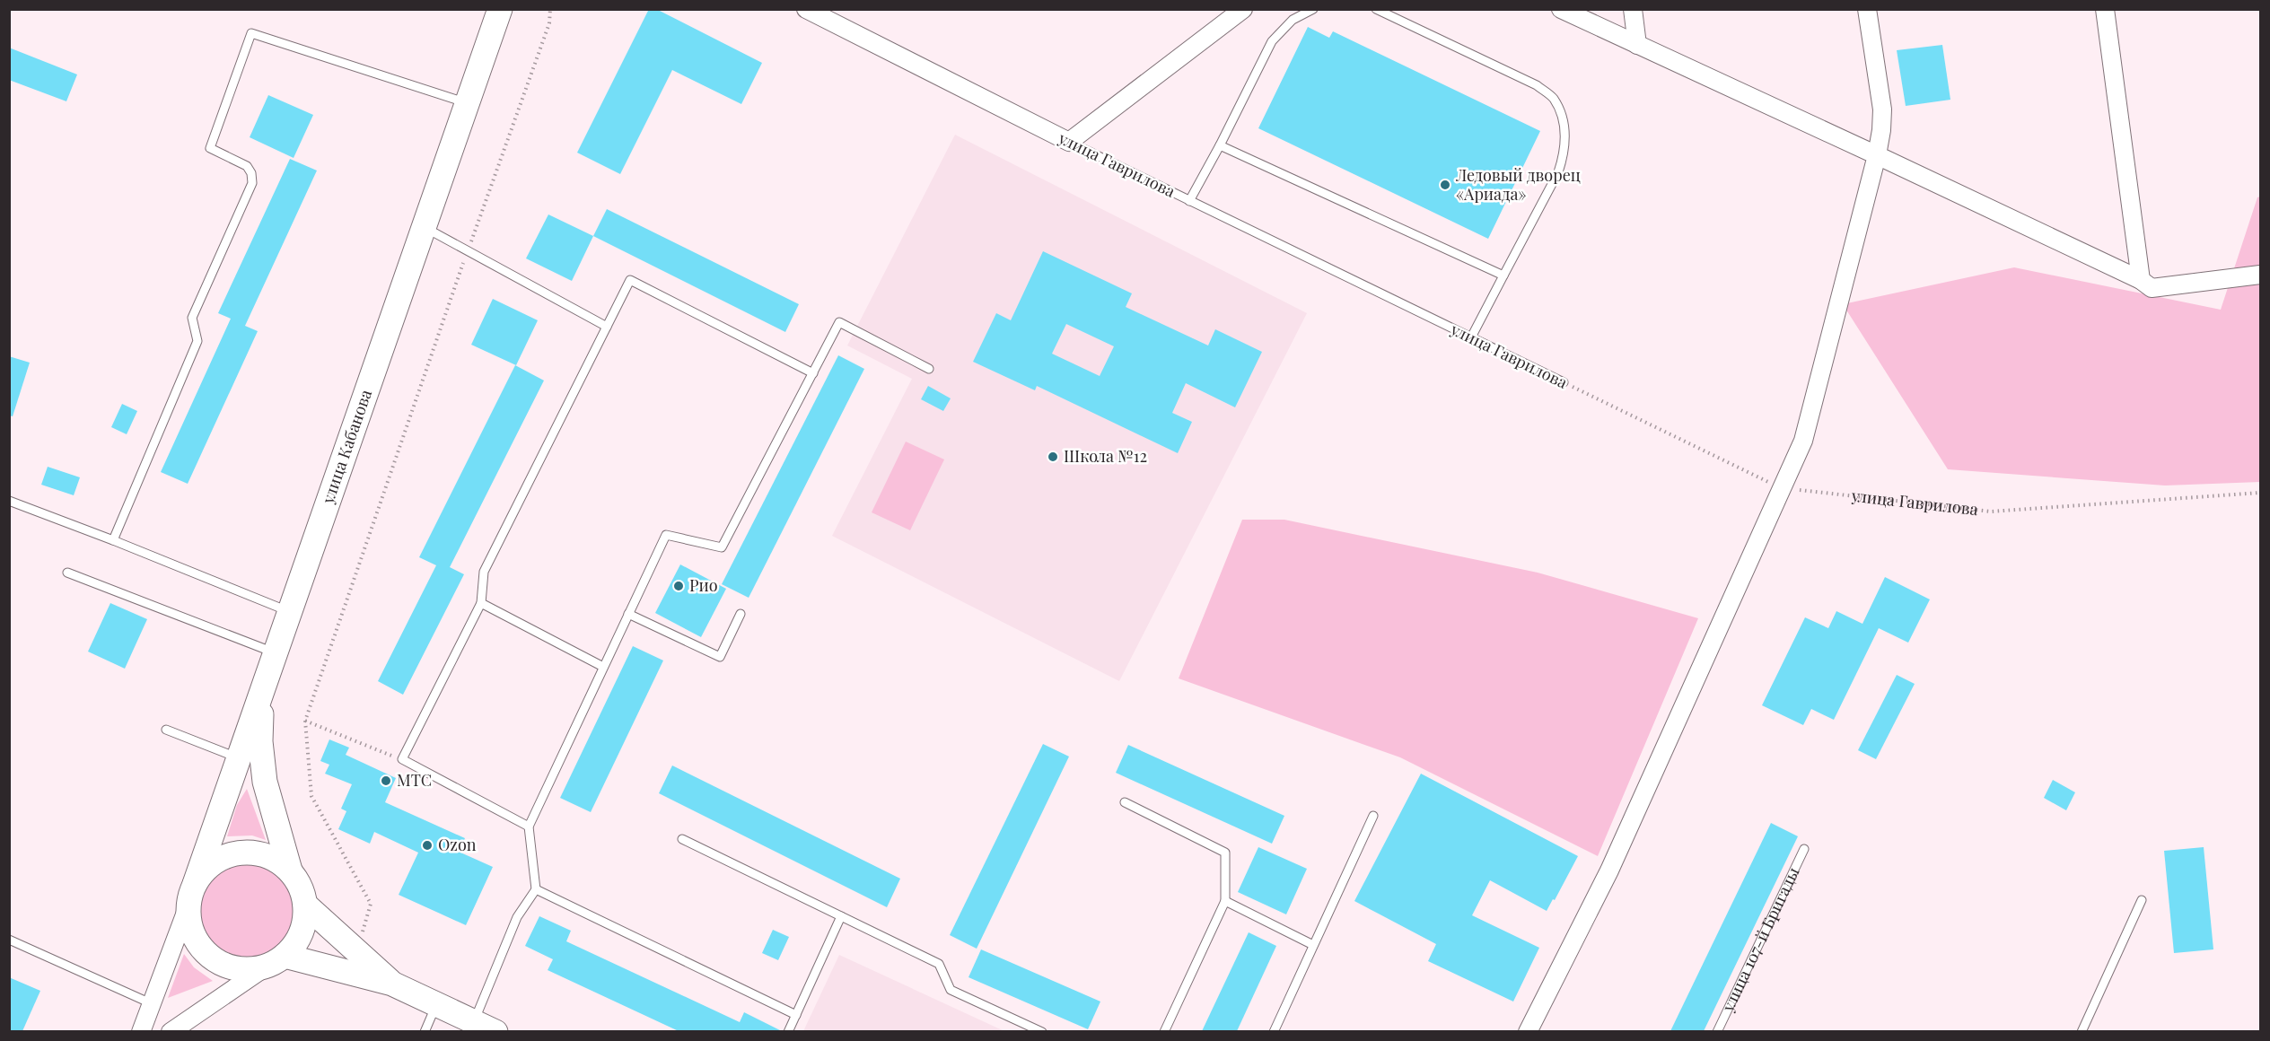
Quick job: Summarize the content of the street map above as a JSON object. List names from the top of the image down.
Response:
{
  "streets": {
    "main road": ["улица Кабанова"],
    "street": ["улица Гаврилова"],
    "lane": ["улица 107-й Бригады"]
  },
  "places": [
    "Ледовый дворец «Ариада»",
    "Школа №12",
    "Рио",
    "МТС",
    "Ozon"
  ]
}
